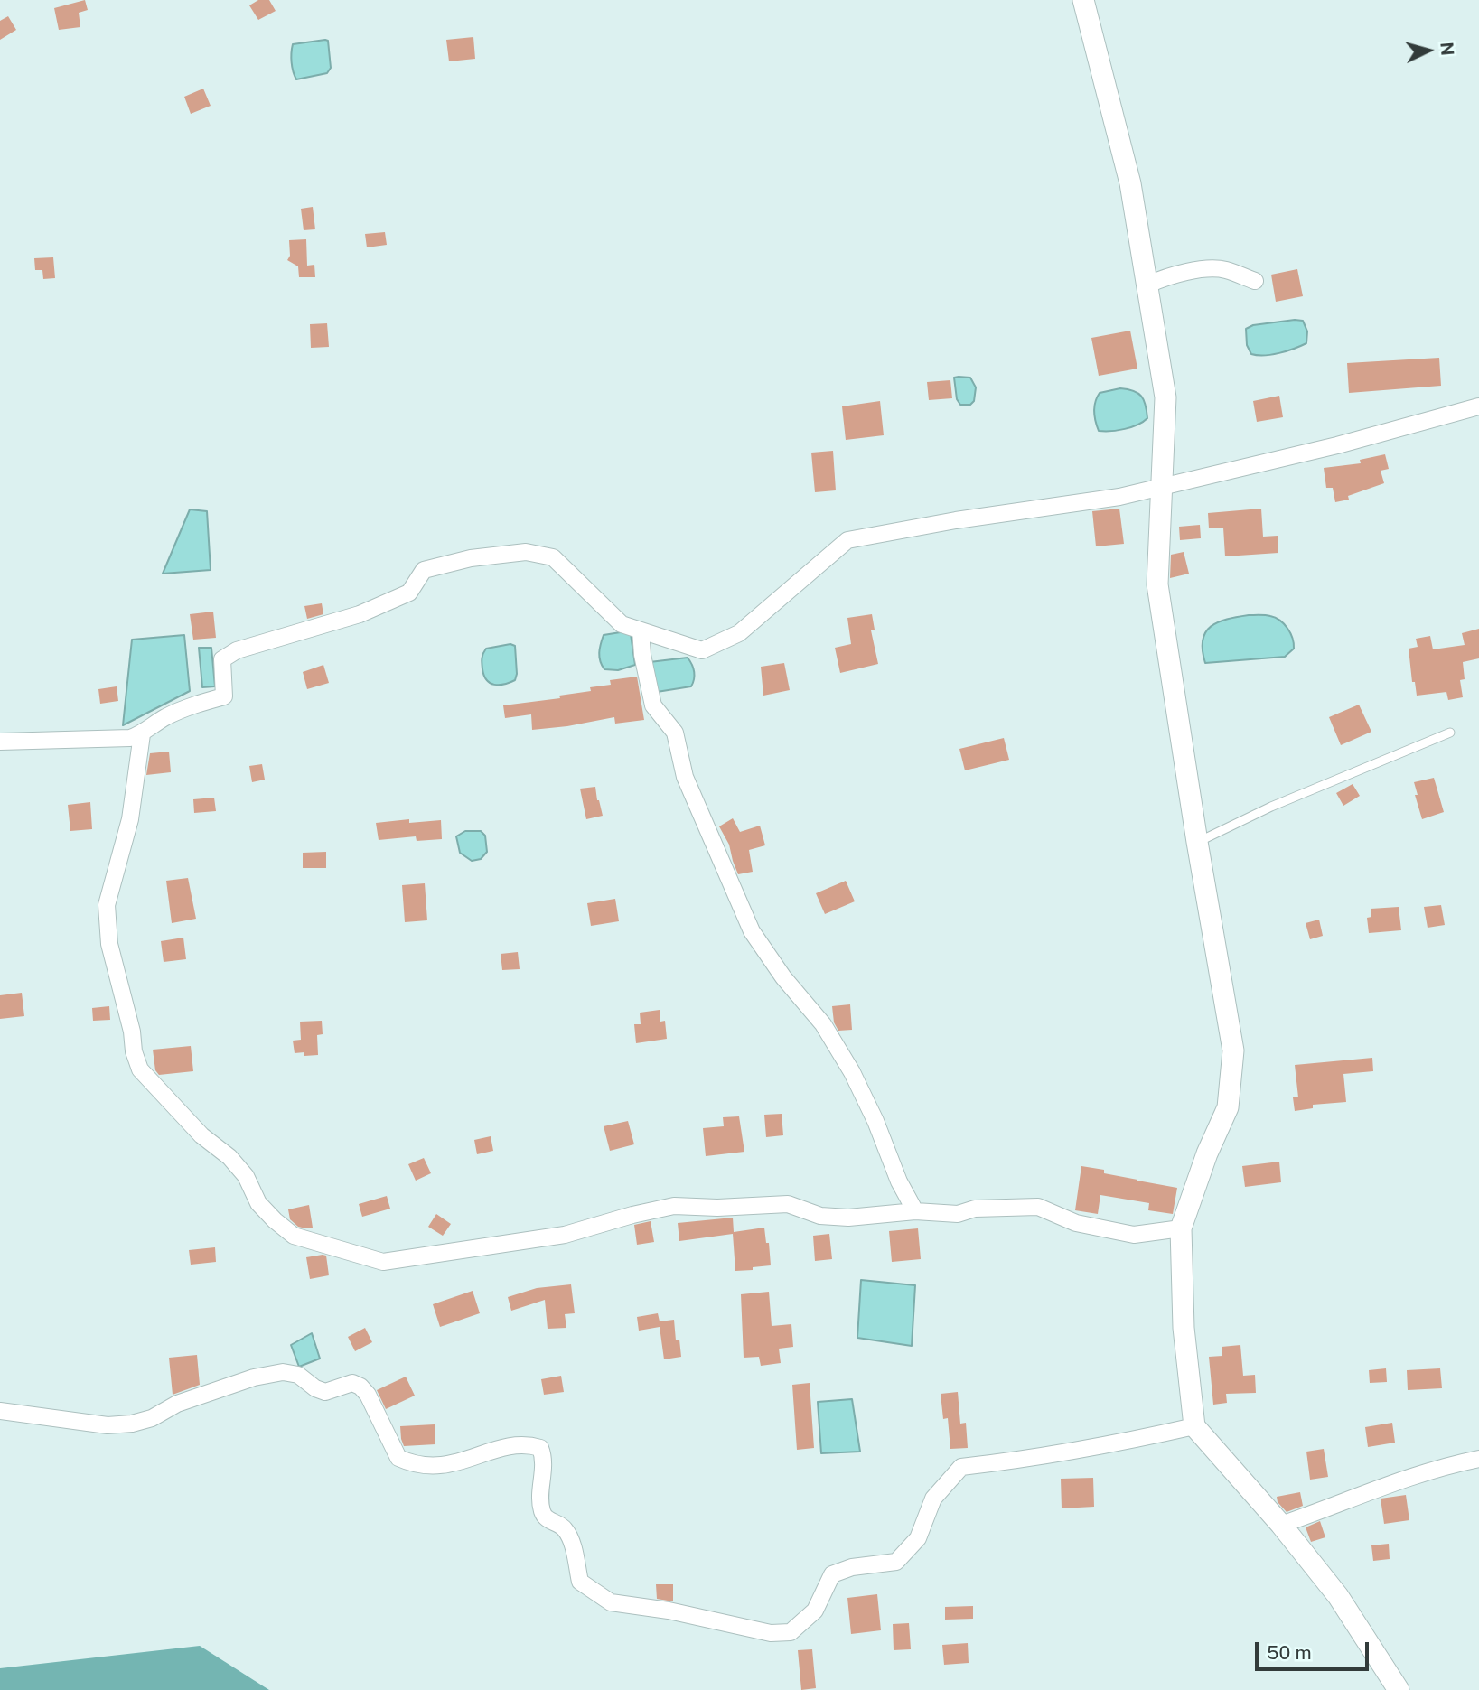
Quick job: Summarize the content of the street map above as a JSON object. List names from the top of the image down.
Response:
{
  "scale_bar": "50 m",
  "north": "right"
}
